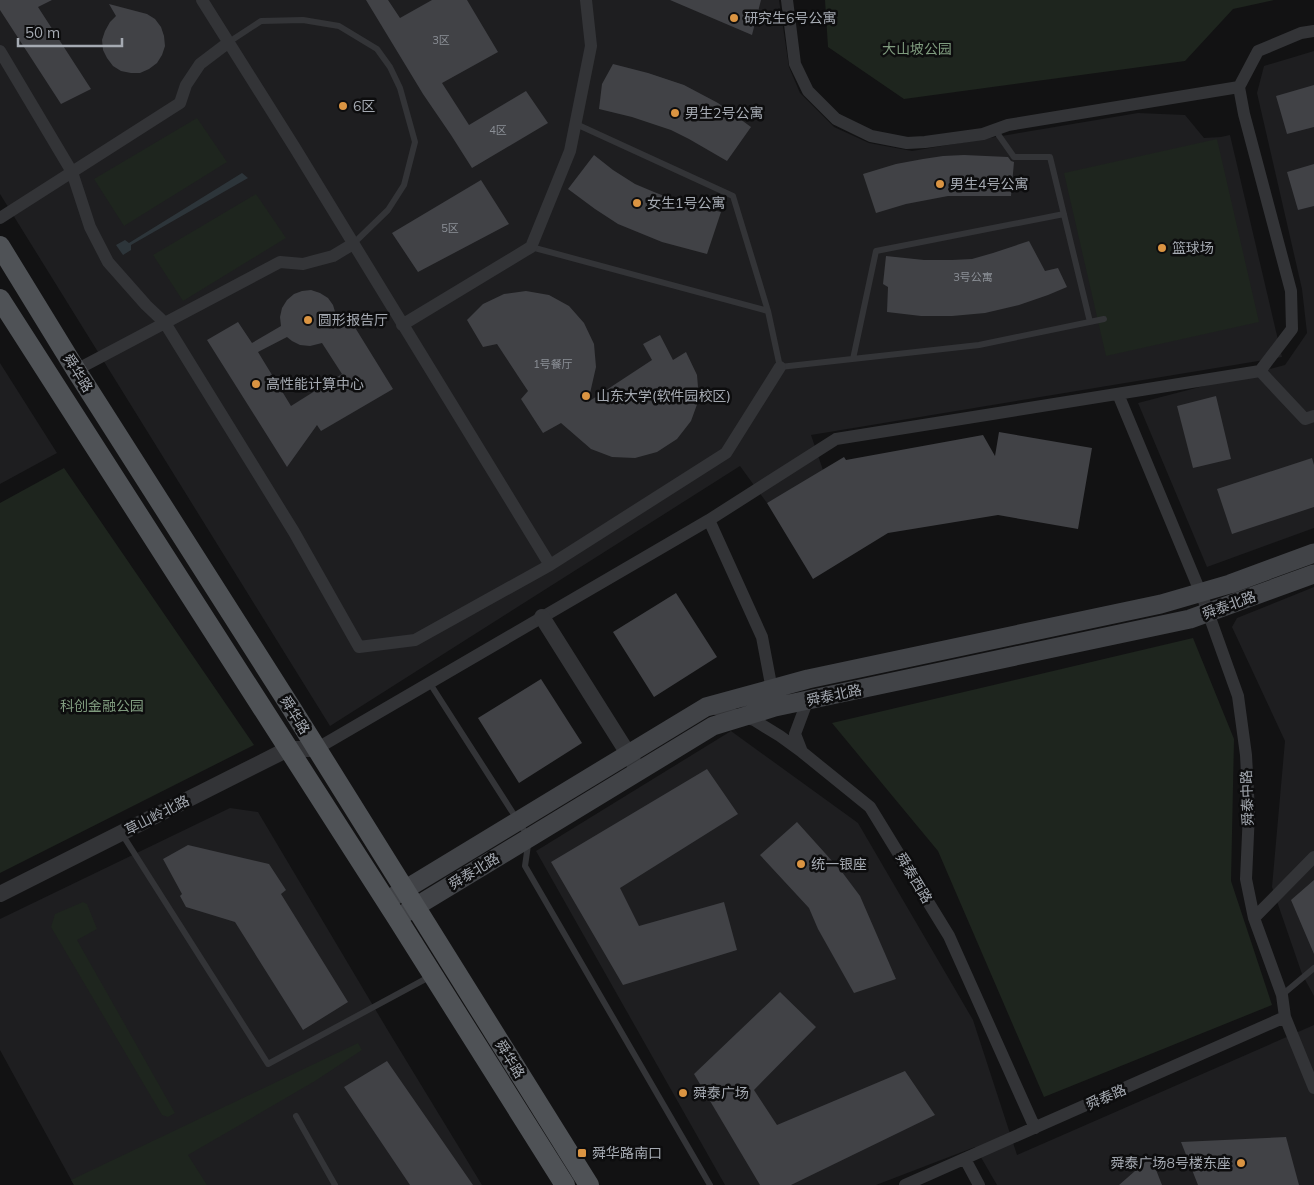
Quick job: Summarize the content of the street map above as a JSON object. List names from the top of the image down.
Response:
{
  "streets": {
    "main road": ["舜华路", "舜泰北路"],
    "street": [
      "舜泰中路",
      "草山岭北路",
      "舜泰西路",
      "舜泰路"
    ]
  },
  "crossings": [
    ["舜华路", "舜泰北路"],
    ["舜华路", "草山岭北路"],
    ["舜泰北路", "舜泰中路"],
    ["舜泰北路", "舜泰西路"],
    ["舜泰西路", "舜泰路"]
  ],
  "parks": ["大山坡公园", "科创金融公园"],
  "places": {
    "other": [
      "研究生6号公寓",
      "6区",
      "男生2号公寓",
      "男生4号公寓",
      "女生1号公寓",
      "篮球场",
      "圆形报告厅",
      "高性能计算中心",
      "山东大学(软件园校区)",
      "统一银座",
      "舜泰广场",
      "舜泰广场8号楼东座"
    ],
    "transit": ["舜华路南口"]
  },
  "house_numbers": [
    "3区",
    "4区",
    "5区",
    "3号公寓",
    "1号餐厅"
  ],
  "scale_bar": "50 m"
}
